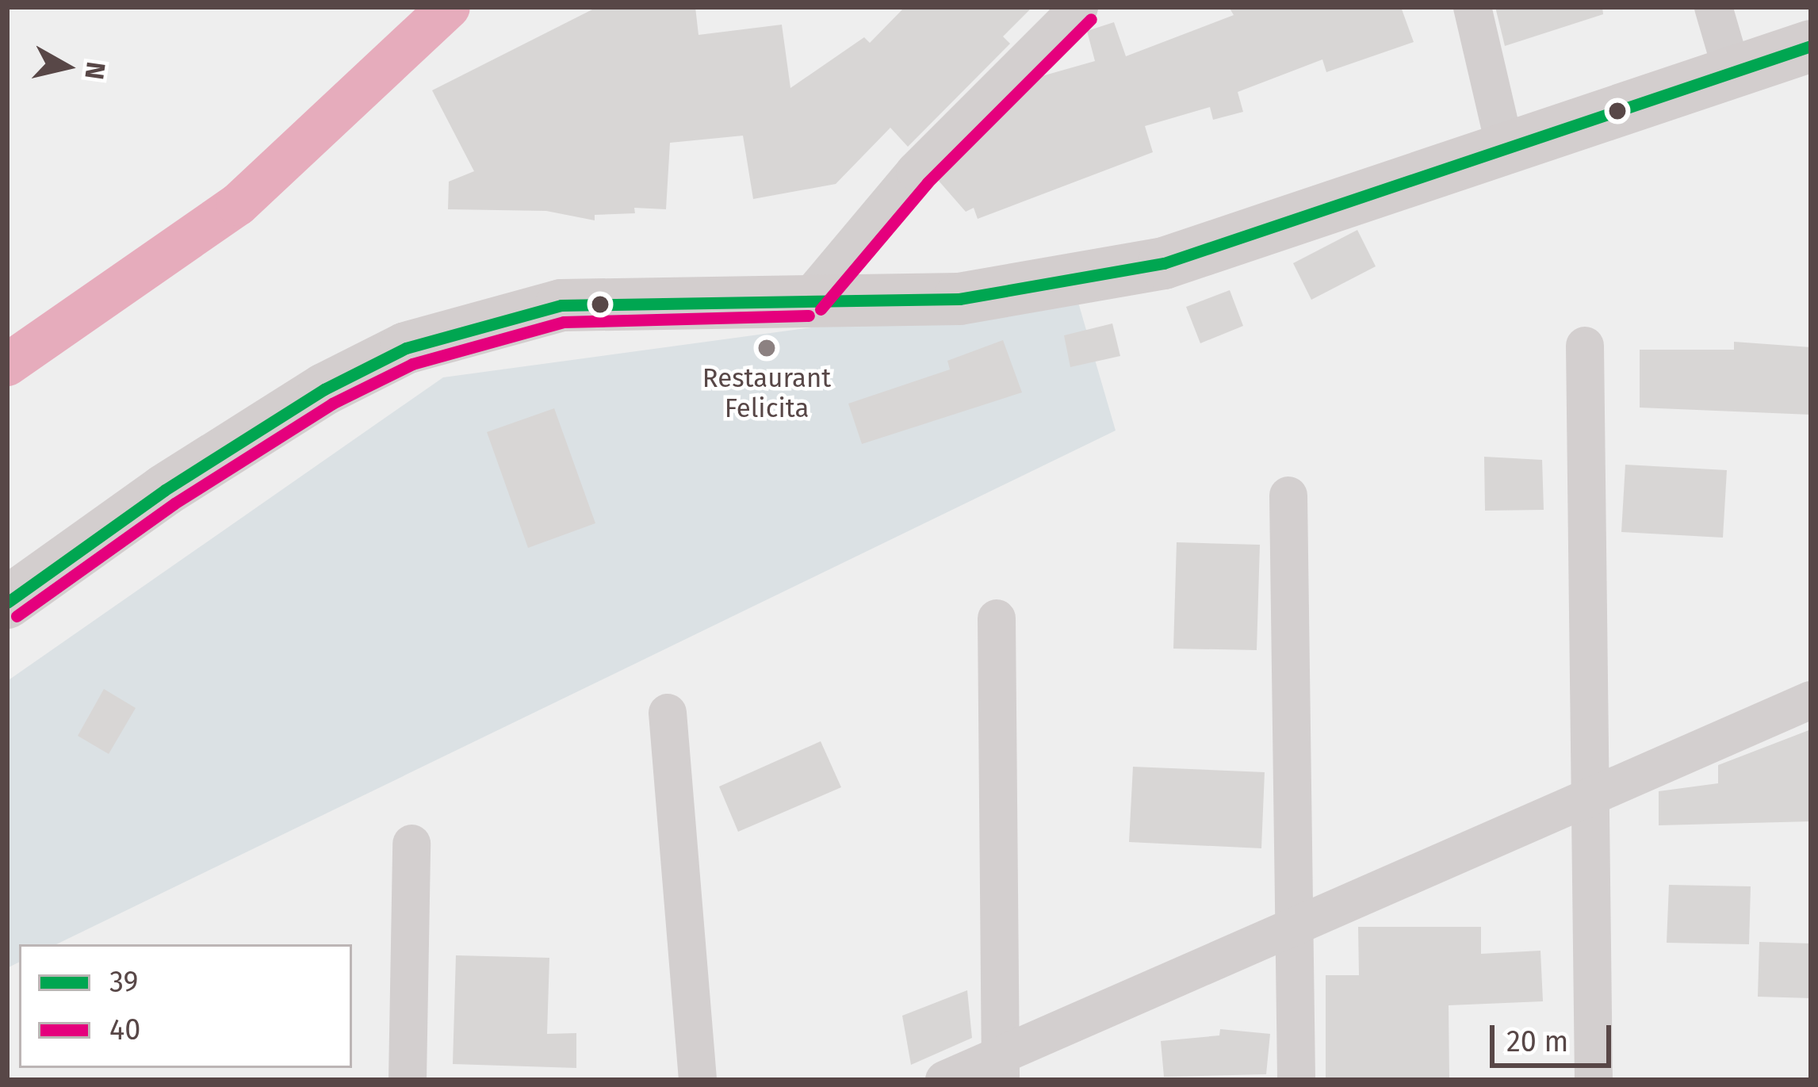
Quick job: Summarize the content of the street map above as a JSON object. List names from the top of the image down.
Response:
{
  "places": ["Restaurant Felicita"],
  "lines": ["transit line 40", "transit line 39"],
  "legend": ["39", "40"],
  "scale_bar": "20 m",
  "north": "right"
}
